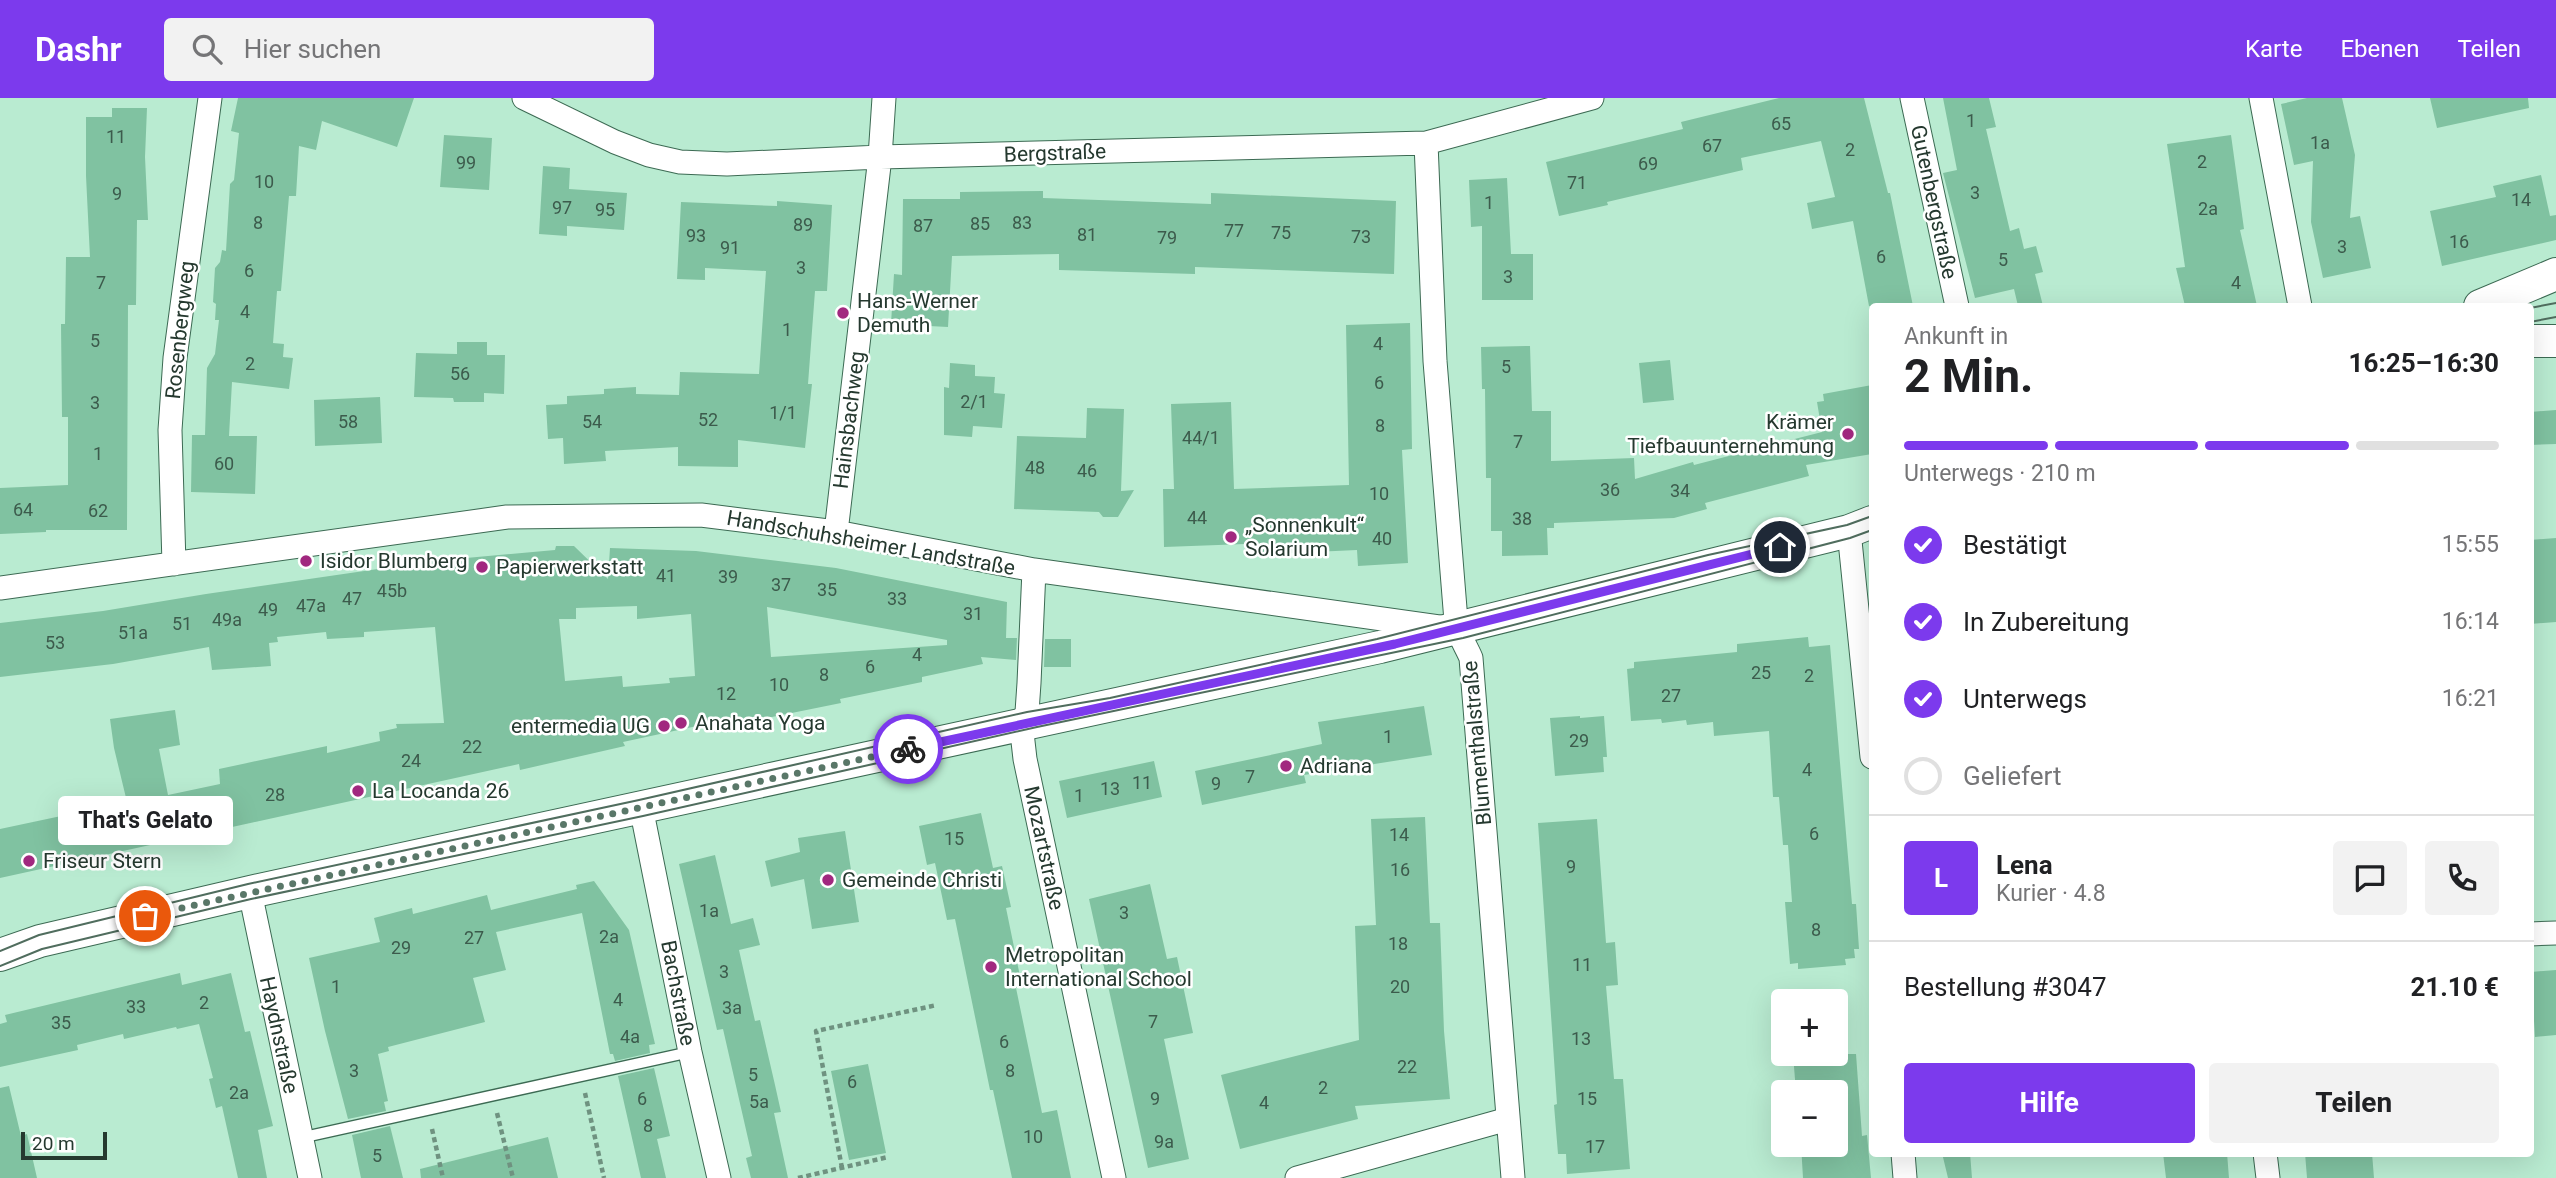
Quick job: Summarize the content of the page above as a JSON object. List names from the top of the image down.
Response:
{
  "streets": {
    "main road": ["Handschuhsheimer Landstraße"],
    "street": [
      "Bergstraße",
      "Gutenbergstraße",
      "Rosenbergweg",
      "Hainsbachweg",
      "Blumenthalstraße",
      "Mozartstraße",
      "Bachstraße",
      "Haydnstraße"
    ]
  },
  "crossings": [
    ["Bergstraße", "Hainsbachweg"],
    ["Bergstraße", "Blumenthalstraße"],
    ["Rosenbergweg", "Handschuhsheimer Landstraße"],
    ["Hainsbachweg", "Handschuhsheimer Landstraße"],
    ["Handschuhsheimer Landstraße", "Blumenthalstraße"],
    ["Handschuhsheimer Landstraße", "Mozartstraße"]
  ],
  "places": [
    "Hans-Werner Demuth",
    "Krämer Tiefbauunternehmung",
    "„Sonnenkult“ Solarium",
    "Isidor Blumberg",
    "Papierwerkstatt",
    "Anahata Yoga",
    "entermedia UG",
    "Adriana",
    "La Locanda 26",
    "Friseur Stern",
    "Gemeinde Christi",
    "That's Gelato",
    "Metropolitan International School"
  ],
  "house_numbers": [
    "1",
    "65",
    "11",
    "1a",
    "67",
    "2",
    "2",
    "99",
    "69",
    "10",
    "71",
    "3",
    "9",
    "14",
    "1",
    "97",
    "2a",
    "95",
    "8",
    "83",
    "85",
    "89",
    "87",
    "77",
    "75",
    "81",
    "93",
    "73",
    "79",
    "16",
    "3",
    "91",
    "6",
    "5",
    "3",
    "6",
    "3",
    "7",
    "4",
    "4",
    "1",
    "5",
    "4",
    "2",
    "5",
    "56",
    "6",
    "2/1",
    "3",
    "1/1",
    "52",
    "58",
    "54",
    "8",
    "44/1",
    "7",
    "1",
    "60",
    "48",
    "46",
    "36",
    "34",
    "10",
    "64",
    "62",
    "44",
    "38",
    "40",
    "41",
    "39",
    "37",
    "35",
    "45b",
    "47",
    "33",
    "47a",
    "49",
    "31",
    "49a",
    "51",
    "51a",
    "53",
    "4",
    "6",
    "25",
    "8",
    "2",
    "10",
    "12",
    "27",
    "1",
    "29",
    "22",
    "24",
    "4",
    "7",
    "11",
    "9",
    "13",
    "28",
    "1",
    "6",
    "14",
    "15",
    "9",
    "16",
    "1a",
    "3",
    "8",
    "2a",
    "27",
    "18",
    "29",
    "11",
    "3",
    "1",
    "20",
    "4",
    "2",
    "33",
    "3a",
    "7",
    "35",
    "4a",
    "13",
    "6",
    "22",
    "3",
    "8",
    "5",
    "6",
    "2",
    "2a",
    "6",
    "9",
    "15",
    "5a",
    "4",
    "8",
    "10",
    "9a",
    "17",
    "5"
  ],
  "scale_bar": "20 m",
  "page": {
    "header": "Dashr",
    "search": "Hier suchen",
    "nav": ["Karte", "Ebenen", "Teilen"],
    "heading": ["2 Min.", "Ankunft in", "16:25–16:30"],
    "panel": [
      "Lena",
      "Kurier · 4.8",
      "Bestellung #3047",
      "21.10 €"
    ],
    "bar": "Unterwegs · 210 m",
    "list": [
      ["Bestätigt", "15:55"],
      ["In Zubereitung", "16:14"],
      ["Unterwegs", "16:21"],
      "Geliefert"
    ],
    "bubble": "That's Gelato",
    "round": "L",
    "map_buttons": ["+", "−"],
    "buttons": ["Hilfe", "Teilen"],
    "scale": "20 m"
  }
}
